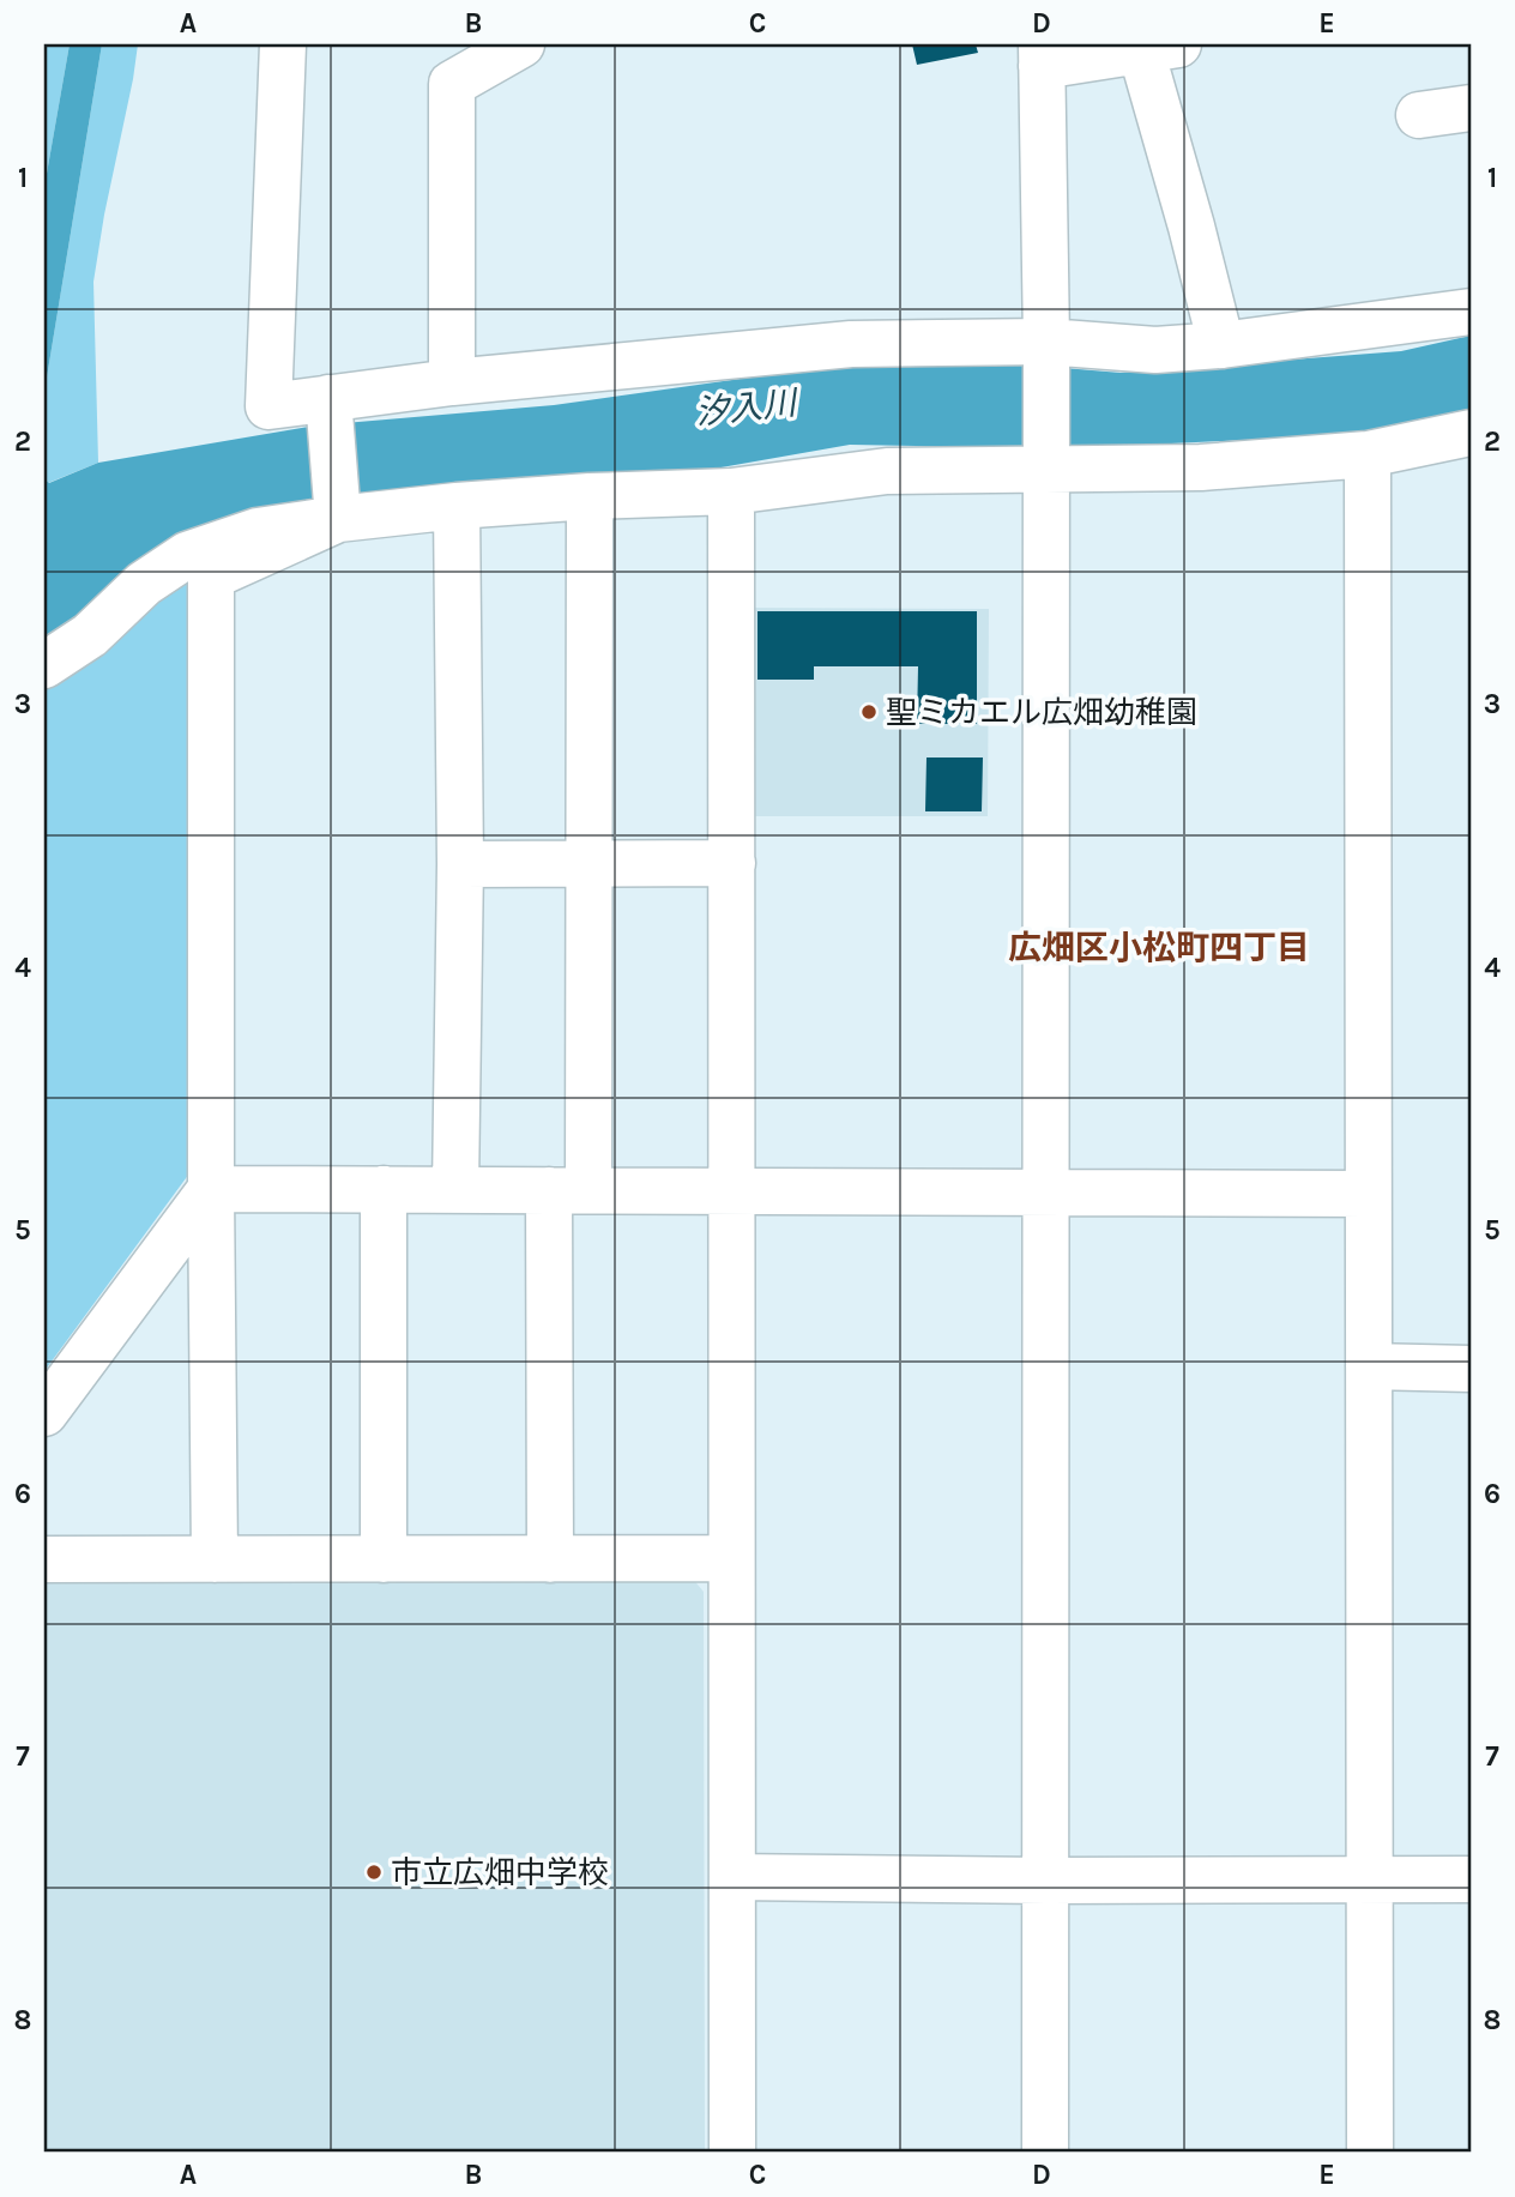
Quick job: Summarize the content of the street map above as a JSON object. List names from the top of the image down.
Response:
{
  "districts": ["広畑区小松町四丁目"],
  "water": ["汐入川"],
  "places": ["聖ミカエル広畑幼稚園", "市立広畑中学校"],
  "grid": {
    "columns": [
      "A",
      "B",
      "C",
      "D",
      "E"
    ],
    "rows": [
      "1",
      "2",
      "3",
      "4",
      "5",
      "6",
      "7",
      "8"
    ]
  }
}
